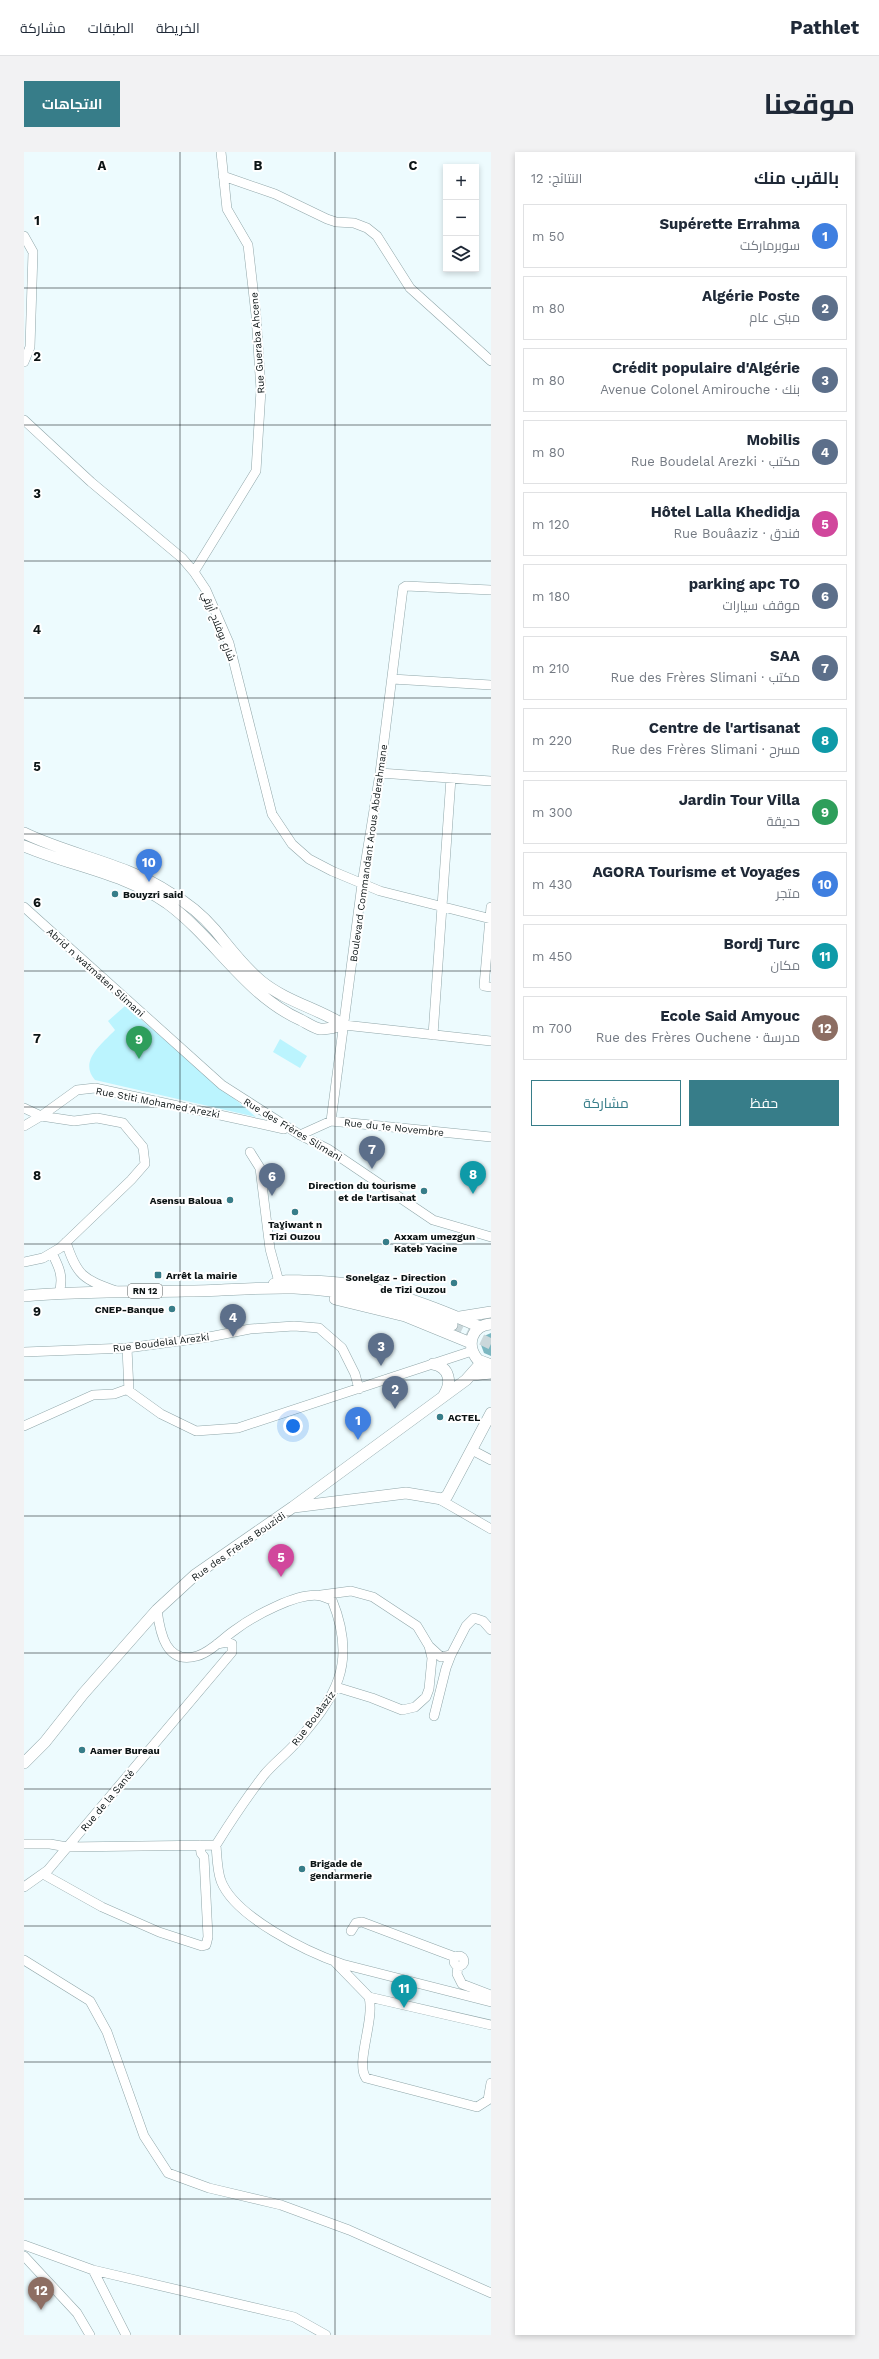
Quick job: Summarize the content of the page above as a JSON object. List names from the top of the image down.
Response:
{
  "streets": {
    "main road": ["RN 12", "Rue des Frères Bouzidi"],
    "street": [
      "Rue Gueraba Ahcene",
      "شارع بوفلاح أرزقي",
      "Boulevard Commandant Arous Abderahmane",
      "Abrid n watmaten Slimani",
      "Rue Stiti Mohamed Arezki",
      "Rue du 1e Novembre",
      "Rue des Frères Slimani",
      "Rue Boudelal Arezki",
      "Rue Bouâaziz",
      "Rue de la Santé"
    ]
  },
  "crossings": [
    ["Rue Gueraba Ahcene", "شارع بوفلاح أرزقي"],
    ["شارع بوفلاح أرزقي", "Boulevard Commandant Arous Abderahmane"],
    ["Boulevard Commandant Arous Abderahmane", "Rue du 1e Novembre"],
    ["Abrid n watmaten Slimani", "Rue des Frères Slimani"],
    ["Rue Stiti Mohamed Arezki", "Rue du 1e Novembre"],
    ["Rue Stiti Mohamed Arezki", "Rue des Frères Slimani"],
    ["Rue du 1e Novembre", "Rue des Frères Slimani"]
  ],
  "places": {
    "other": [
      "Bouyzri said",
      "Direction du tourisme et de l'artisanat",
      "Asensu Baloua",
      "Taɣiwant n Tizi Ouzou",
      "Axxam umezgun Kateb Yacine",
      "Sonelgaz - Direction de Tizi Ouzou",
      "CNEP-Banque",
      "ACTEL",
      "Aamer Bureau",
      "Brigade de gendarmerie"
    ],
    "transit": ["Arrêt la mairie"]
  },
  "page": {
    "header": "Pathlet",
    "nav": ["الخريطة", "الطبقات", "مشاركة"],
    "title": "موقعنا",
    "buttons": [
      "الاتجاهات",
      ["حفظ", "مشاركة"]
    ],
    "heading": ["بالقرب منك", "النتائج: 12"],
    "map_buttons": ["+", "−"],
    "list": [
      {
        "mark": "1",
        "name": "Supérette Errahma",
        "note": "سوبرماركت",
        "value": "50 m"
      },
      {
        "mark": "2",
        "name": "Algérie Poste",
        "note": "مبنى عام",
        "value": "80 m"
      },
      {
        "mark": "3",
        "name": "Crédit populaire d'Algérie",
        "note": "بنك · Avenue Colonel Amirouche",
        "value": "80 m"
      },
      {
        "mark": "4",
        "name": "Mobilis",
        "note": "مكتب · Rue Boudelal Arezki",
        "value": "80 m"
      },
      {
        "mark": "5",
        "name": "Hôtel Lalla Khedidja",
        "note": "فندق · Rue Bouâaziz",
        "value": "120 m"
      },
      {
        "mark": "6",
        "name": "parking apc TO",
        "note": "موقف سيارات",
        "value": "180 m"
      },
      {
        "mark": "7",
        "name": "SAA",
        "note": "مكتب · Rue des Frères Slimani",
        "value": "210 m"
      },
      {
        "mark": "8",
        "name": "Centre de l'artisanat",
        "note": "مسرح · Rue des Frères Slimani",
        "value": "220 m"
      },
      {
        "mark": "9",
        "name": "Jardin Tour Villa",
        "note": "حديقة",
        "value": "300 m"
      },
      {
        "mark": "10",
        "name": "AGORA Tourisme et Voyages",
        "note": "متجر",
        "value": "430 m"
      },
      {
        "mark": "11",
        "name": "Bordj Turc",
        "note": "مكان",
        "value": "450 m"
      },
      {
        "mark": "12",
        "name": "Ecole Said Amyouc",
        "note": "مدرسة · Rue des Frères Ouchene",
        "value": "700 m"
      }
    ],
    "pins": [
      "10",
      "9",
      "7",
      "8",
      "6",
      "4",
      "3",
      "2",
      "1",
      "5",
      "11",
      "12"
    ]
  },
  "grid": {
    "columns": ["A", "B", "C"],
    "rows": [
      "1",
      "2",
      "3",
      "4",
      "5",
      "6",
      "7",
      "8",
      "9"
    ]
  }
}
